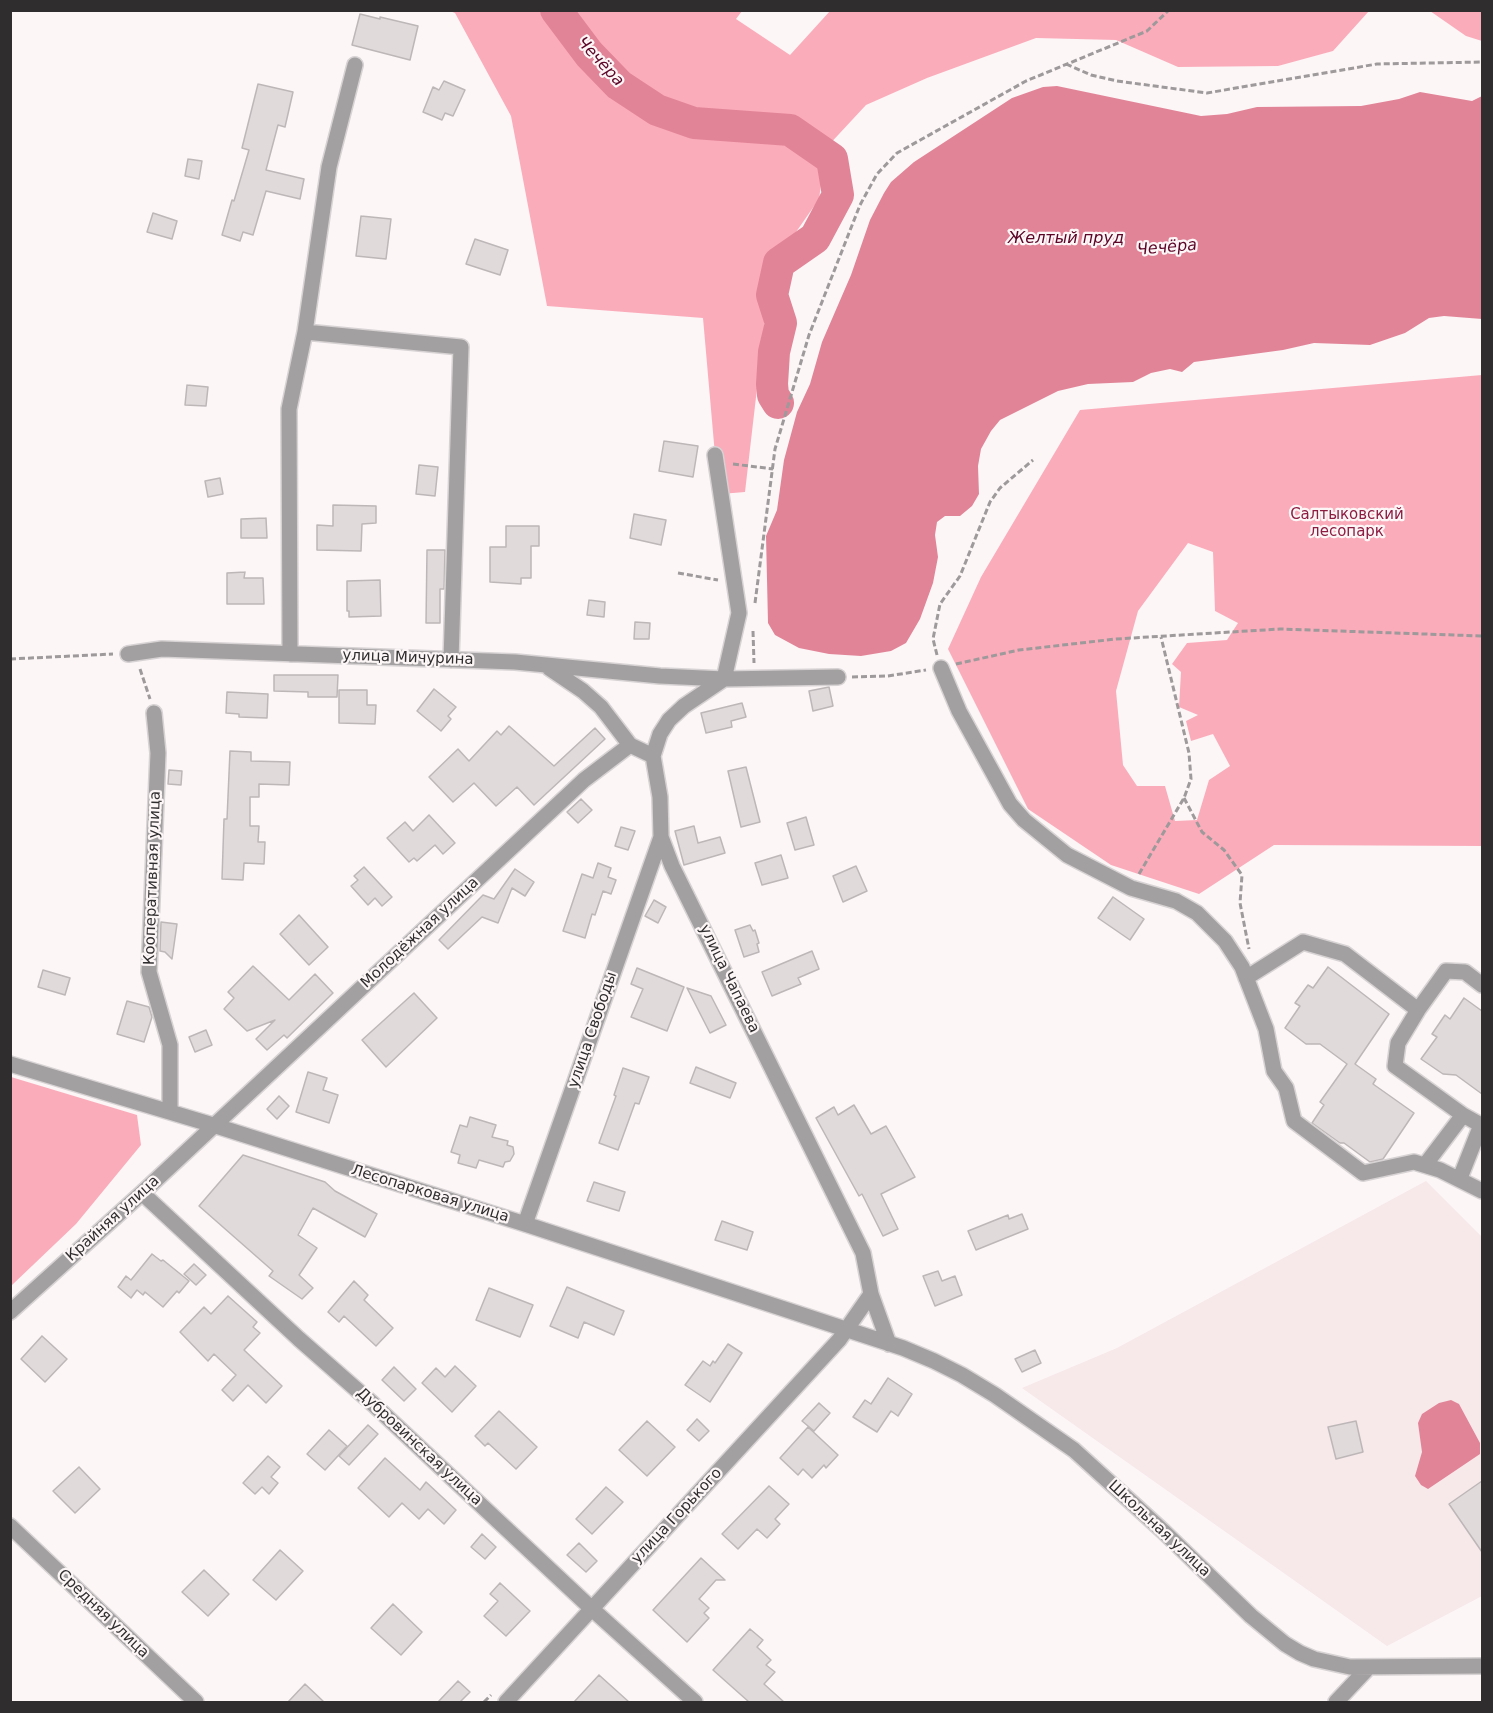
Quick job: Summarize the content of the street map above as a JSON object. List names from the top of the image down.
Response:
{
  "streets": {
    "street": [
      "улица Мичурина",
      "Кооперативная улица",
      "Молодёжная улица",
      "улица Чапаева",
      "улица Свободы",
      "Лесопарковая улица",
      "Крайняя улица",
      "Дубровинская улица",
      "улица Горького",
      "Школьная улица",
      "Средняя улица"
    ]
  },
  "crossings": [
    ["улица Мичурина", "Молодёжная улица"],
    ["улица Мичурина", "улица Чапаева"],
    ["Кооперативная улица", "Лесопарковая улица"],
    ["Молодёжная улица", "Лесопарковая улица"],
    ["Молодёжная улица", "Крайняя улица"],
    ["улица Чапаева", "улица Свободы"],
    ["улица Чапаева", "Школьная улица"],
    ["улица Свободы", "Лесопарковая улица"],
    ["Лесопарковая улица", "Крайняя улица"],
    ["Лесопарковая улица", "улица Горького"],
    ["Лесопарковая улица", "Школьная улица"],
    ["Крайняя улица", "Дубровинская улица"],
    ["Дубровинская улица", "улица Горького"],
    ["улица Горького", "Школьная улица"]
  ],
  "water": ["Чечёра", "Желтый пруд"],
  "parks": ["Салтыковский лесопарк"]
}
